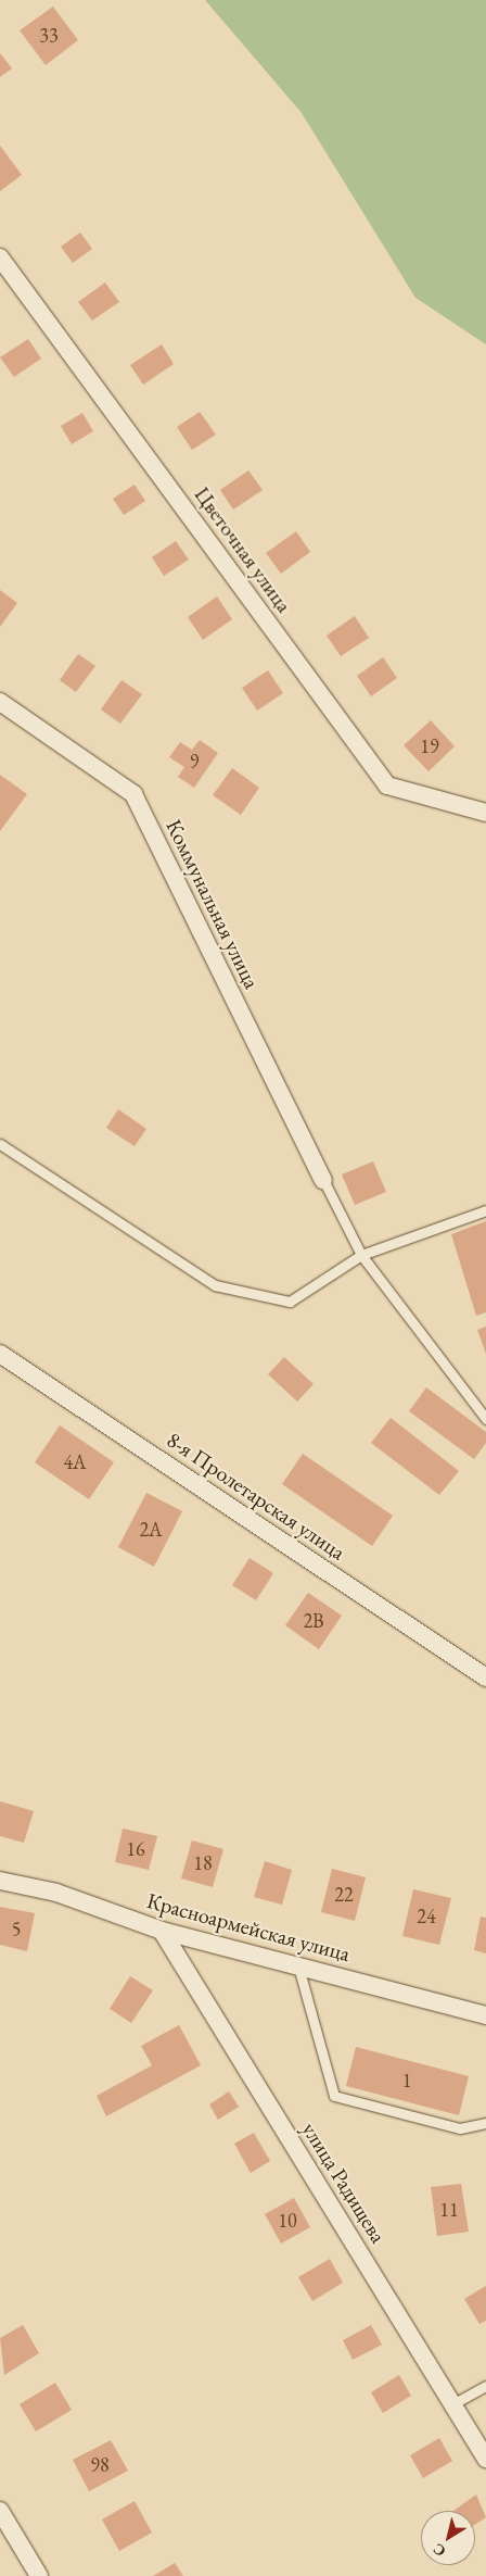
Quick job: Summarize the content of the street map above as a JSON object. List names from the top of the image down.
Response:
{
  "streets": {
    "street": [
      "Цветочная улица",
      "Коммунальная улица",
      "8-я Пролетарская улица",
      "Красноармейская улица",
      "улица Радищева"
    ]
  },
  "crossings": [
    ["Красноармейская улица", "улица Радищева"]
  ],
  "house_numbers": [
    "33",
    "19",
    "9",
    "4А",
    "2А",
    "2В",
    "16",
    "18",
    "22",
    "24",
    "5",
    "1",
    "11",
    "10",
    "98"
  ],
  "north": "bottom left"
}
